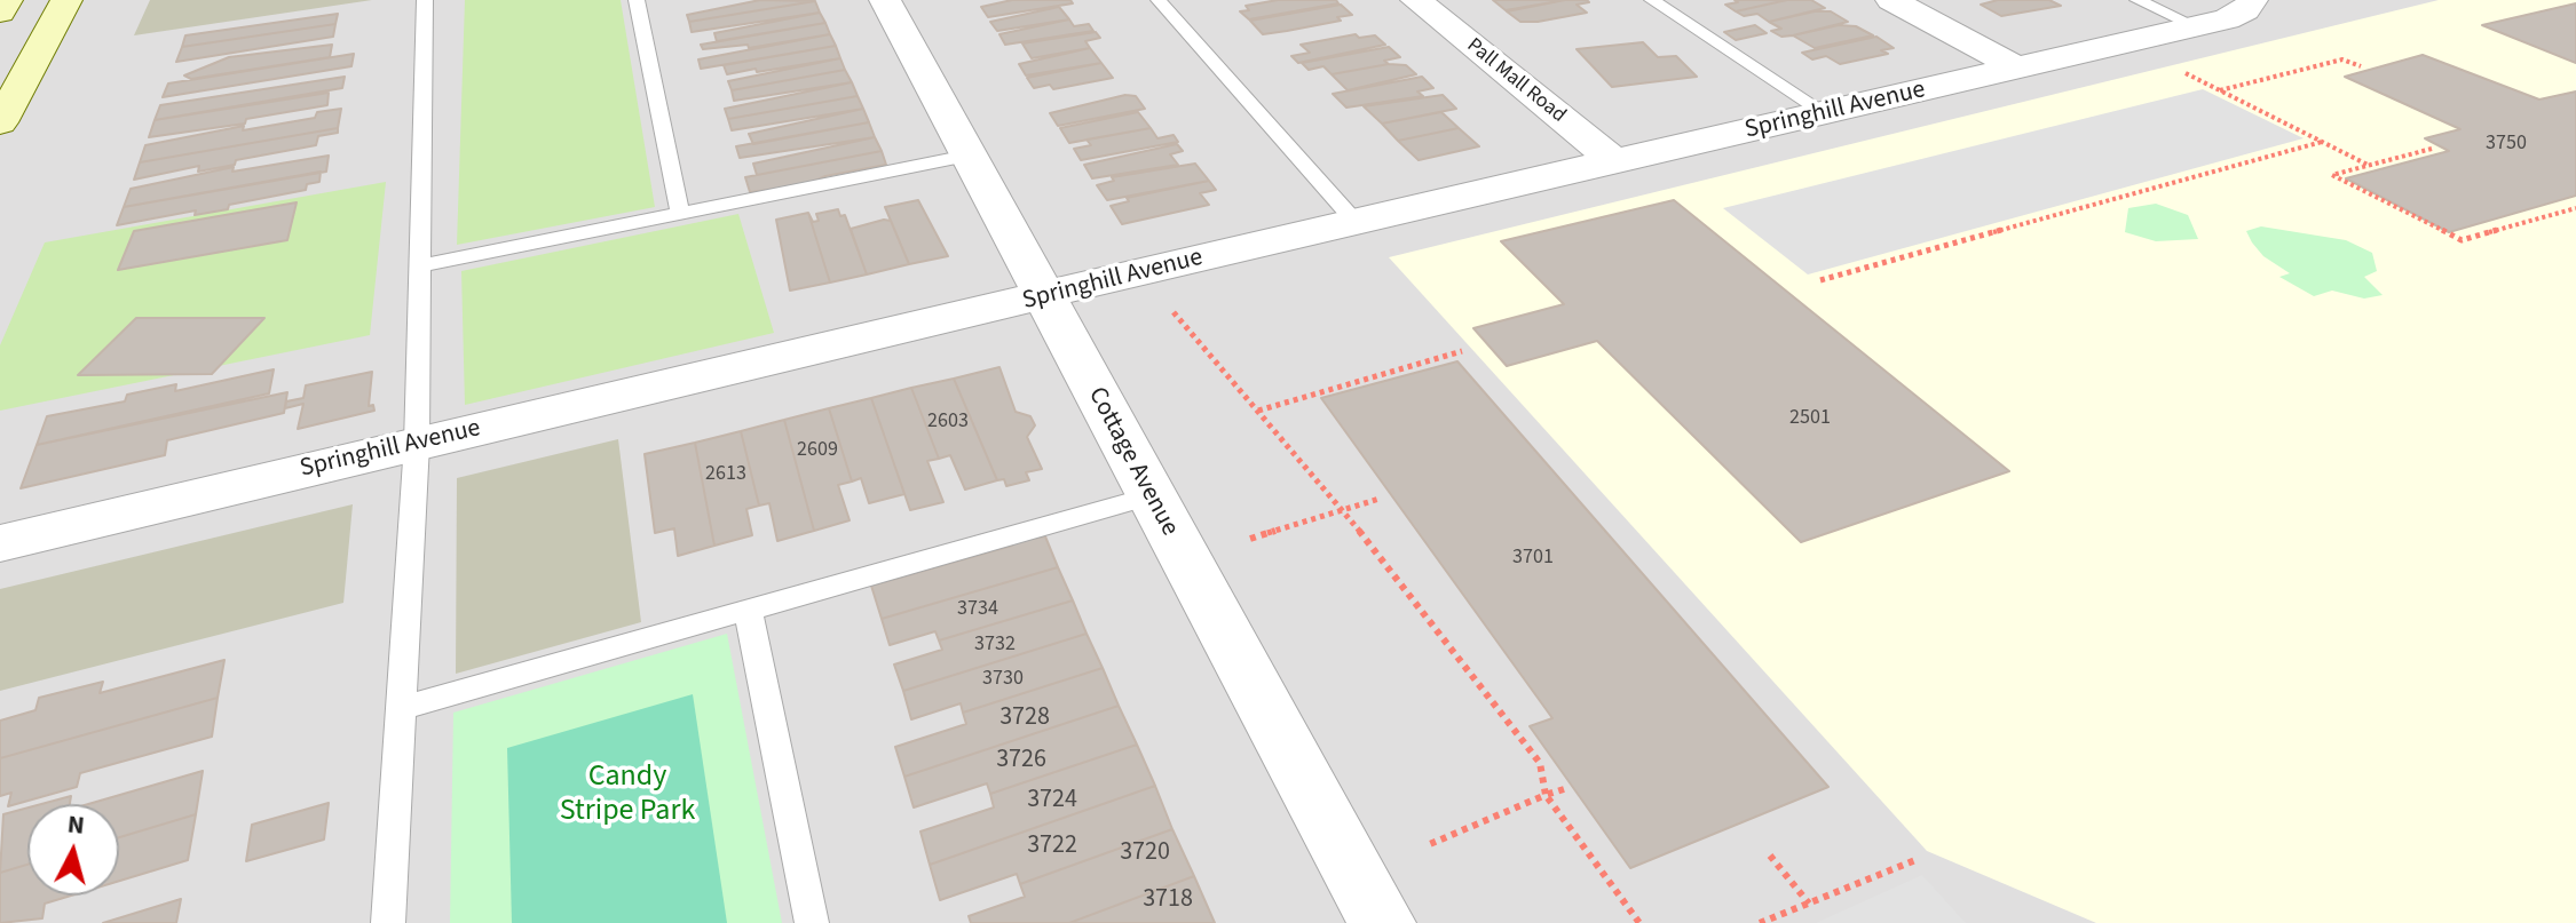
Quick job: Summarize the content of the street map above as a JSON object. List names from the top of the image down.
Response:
{
  "streets": {
    "street": ["Pall Mall Road", "Springhill Avenue", "Cottage Avenue"]
  },
  "crossings": [
    ["Pall Mall Road", "Springhill Avenue"],
    ["Springhill Avenue", "Cottage Avenue"]
  ],
  "parks": ["Candy Stripe Park"],
  "house_numbers": [
    "3750",
    "2501",
    "2603",
    "2609",
    "2613",
    "3701",
    "3734",
    "3732",
    "3730",
    "3728",
    "3726",
    "3724",
    "3722",
    "3720",
    "3718"
  ],
  "north": "top"
}
